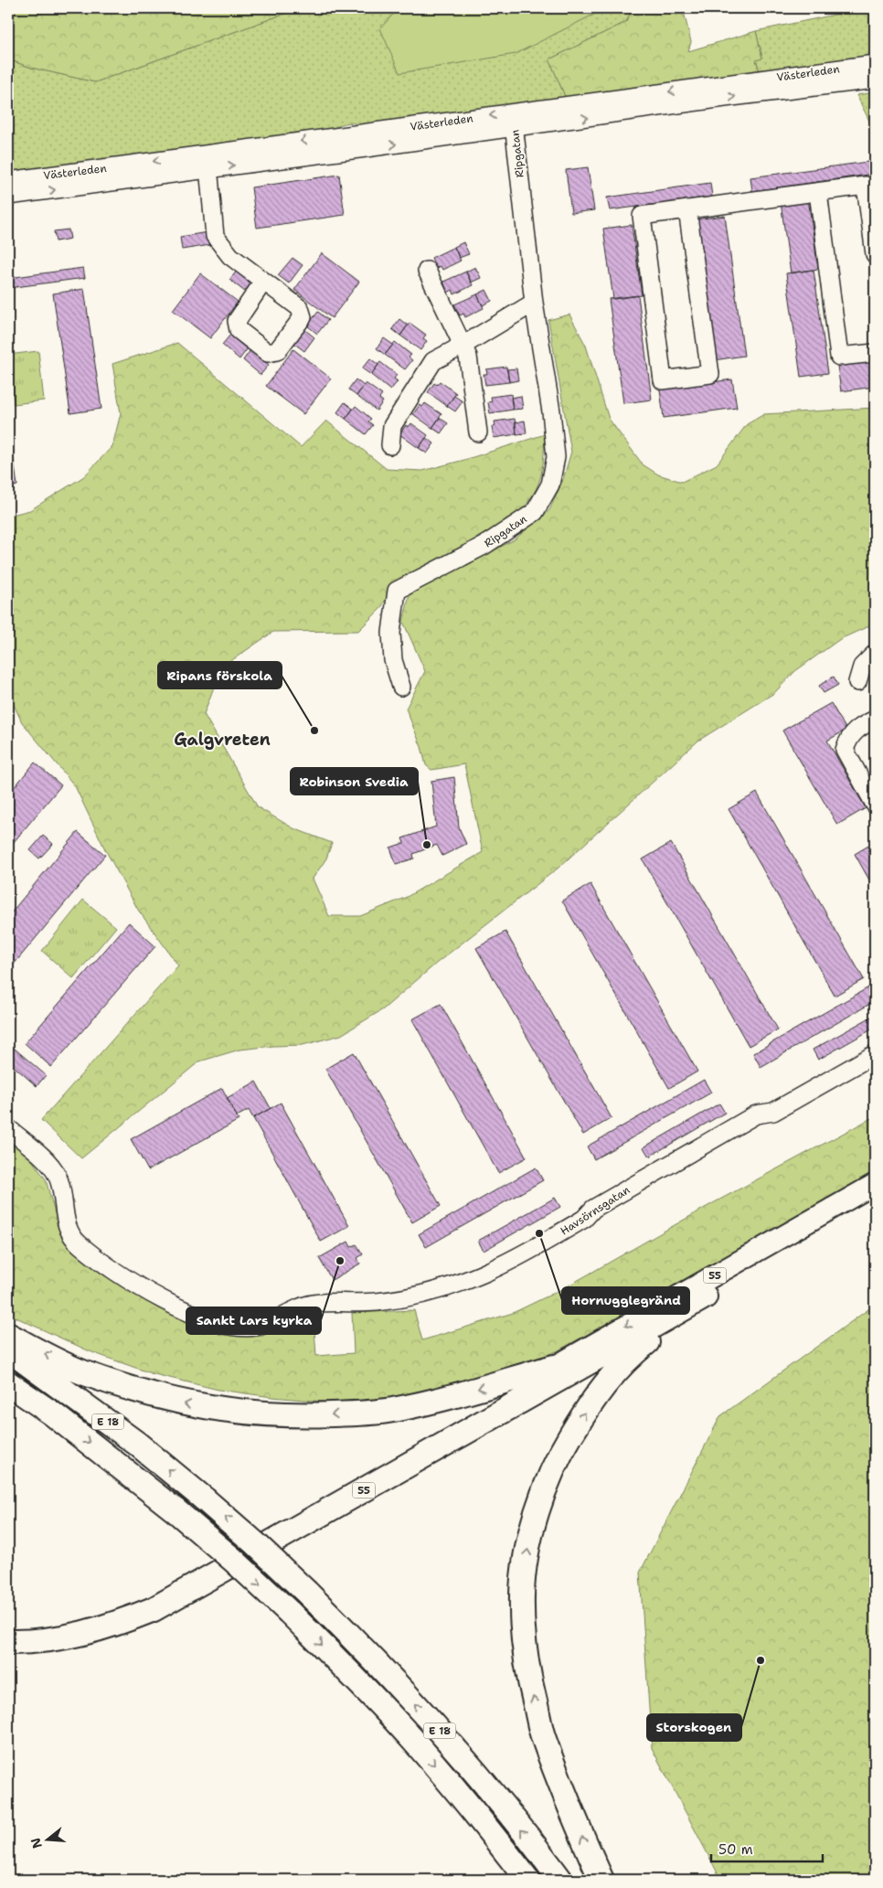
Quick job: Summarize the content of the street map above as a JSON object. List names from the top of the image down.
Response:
{
  "streets": {
    "highway": ["55", "E 18"],
    "street": ["Västerleden", "Ripgatan", "Havsörnsgatan"]
  },
  "crossings": [
    ["Västerleden", "Ripgatan"]
  ],
  "districts": ["Galgvreten"],
  "places": [
    "Ripans förskola",
    "Robinson Svedia",
    "Hornugglegränd",
    "Sankt Lars kyrka",
    "Storskogen"
  ],
  "scale_bar": "50 m",
  "north": "left"
}
